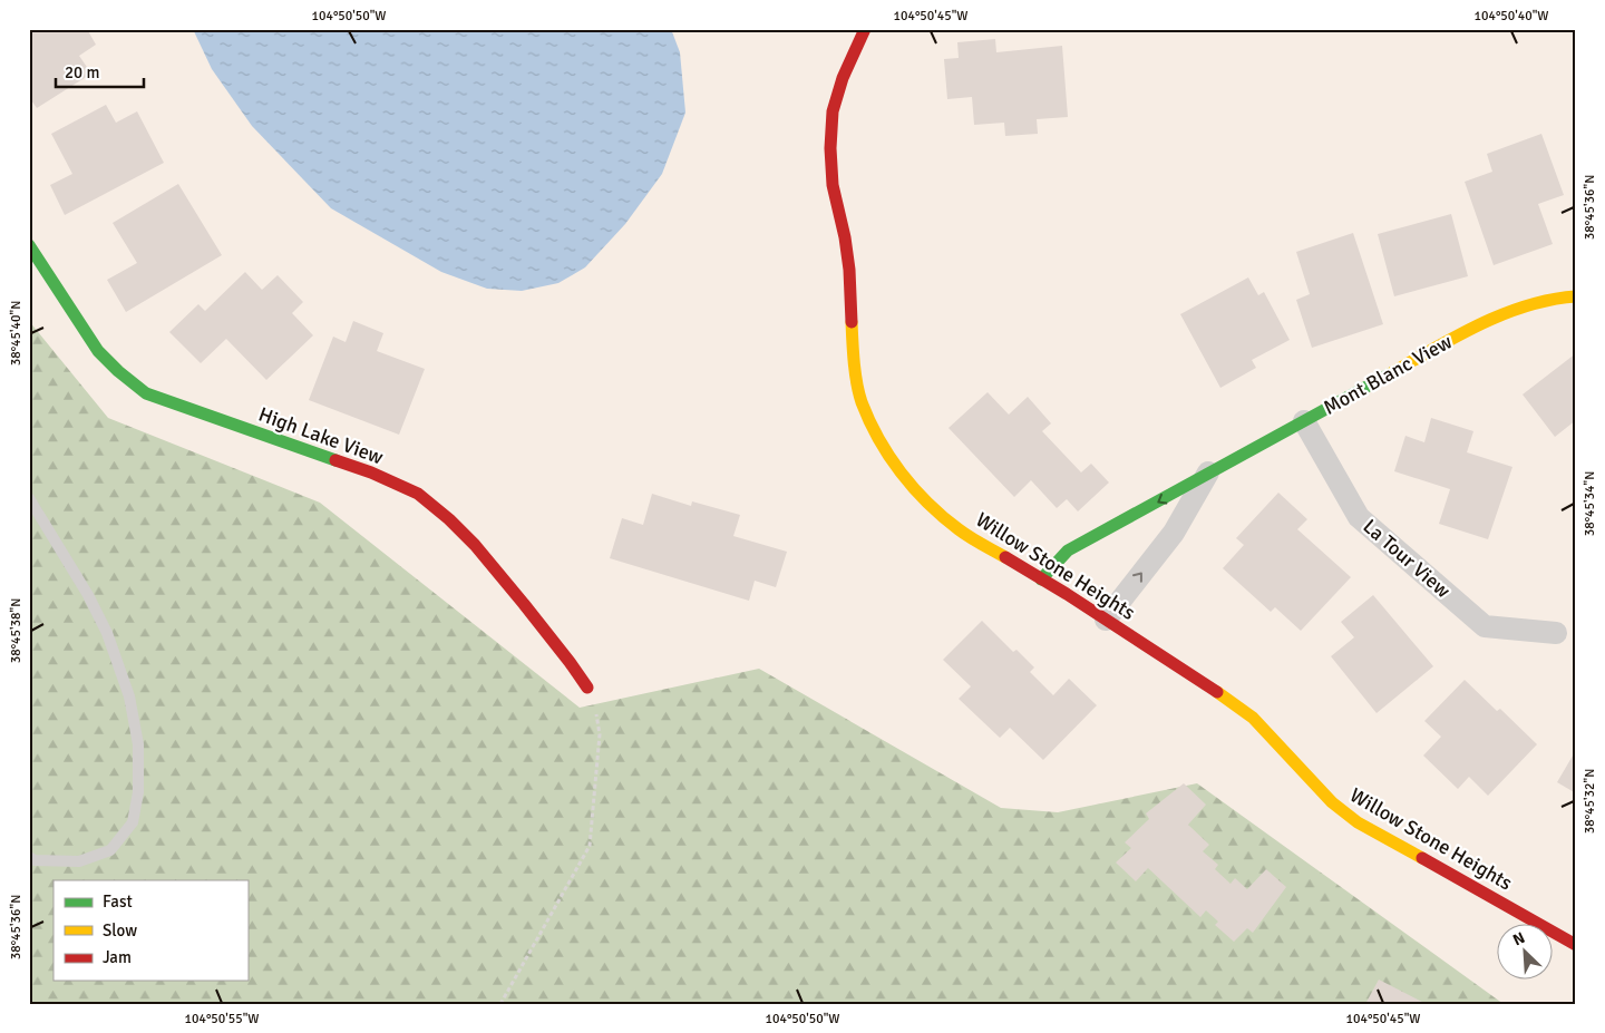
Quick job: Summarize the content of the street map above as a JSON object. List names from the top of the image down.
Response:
{
  "streets": {
    "street": [
      "Mont Blanc View",
      "High Lake View",
      "La Tour View",
      "Willow Stone Heights"
    ]
  },
  "crossings": [
    ["Mont Blanc View", "La Tour View"],
    ["Mont Blanc View", "Willow Stone Heights"]
  ],
  "legend": ["Fast", "Slow", "Jam"],
  "scale_bar": "20 m",
  "north": "top left",
  "coordinates": [
    "104°50'50\"W",
    "104°50'45\"W",
    "104°50'40\"W",
    "38°45'36\"N",
    "38°45'40\"N",
    "38°45'34\"N",
    "38°45'38\"N",
    "38°45'32\"N",
    "104°50'55\"W"
  ]
}
